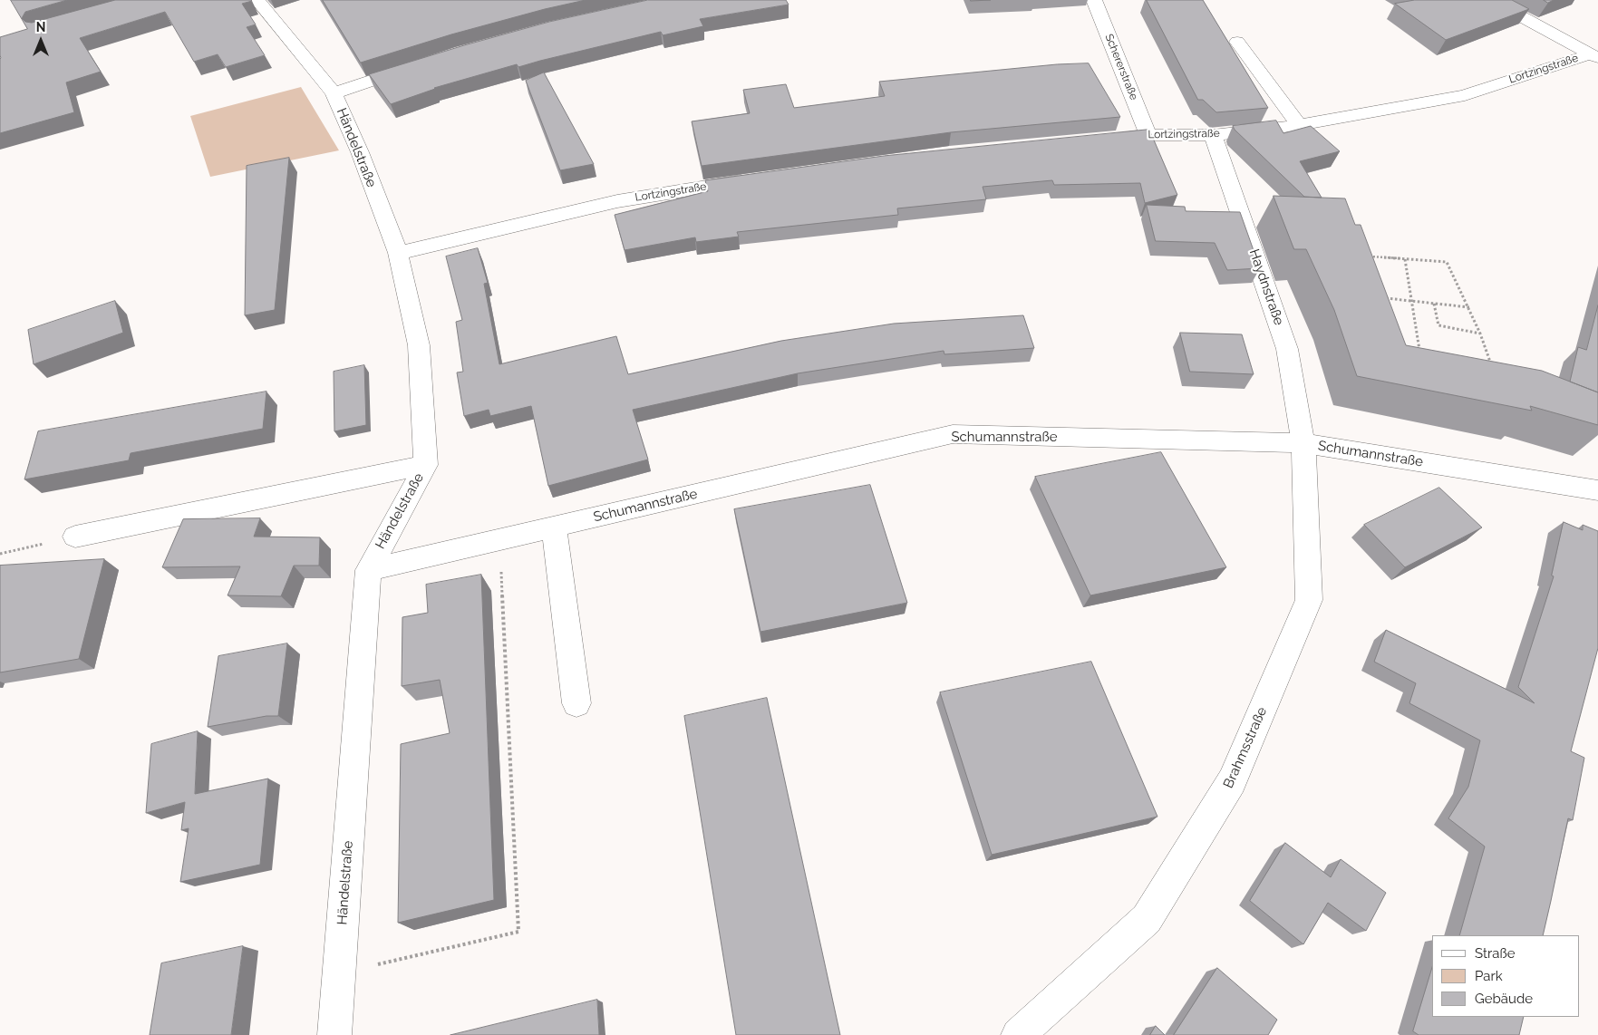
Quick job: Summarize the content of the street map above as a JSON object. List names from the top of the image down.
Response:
{
  "streets": {
    "street": [
      "Schererstraße",
      "Lortzingstraße",
      "Händelstraße",
      "Haydnstraße",
      "Schumannstraße",
      "Brahmsstraße"
    ]
  },
  "crossings": [
    ["Schererstraße", "Lortzingstraße"],
    ["Lortzingstraße", "Händelstraße"],
    ["Lortzingstraße", "Haydnstraße"],
    ["Händelstraße", "Schumannstraße"],
    ["Haydnstraße", "Schumannstraße"],
    ["Haydnstraße", "Brahmsstraße"],
    ["Schumannstraße", "Brahmsstraße"]
  ],
  "legend": ["Straße", "Park", "Gebäude"],
  "north": "top"
}
